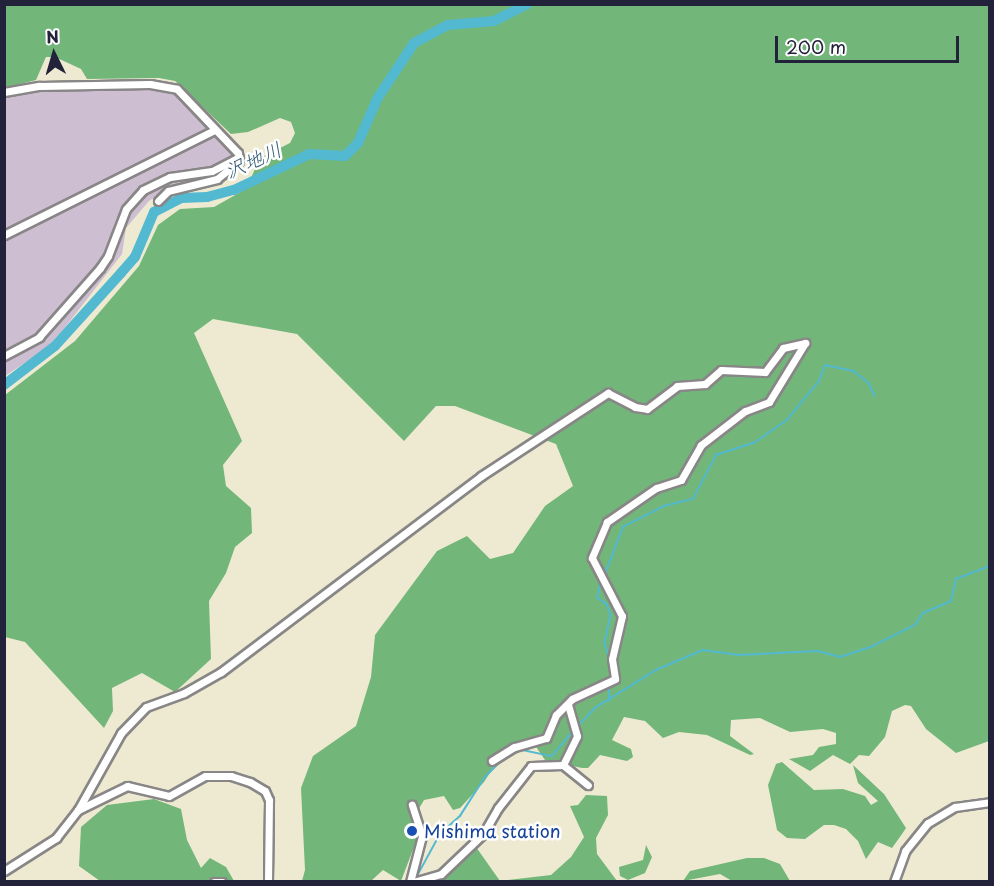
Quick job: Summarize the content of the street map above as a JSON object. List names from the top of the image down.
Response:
{
  "water": ["沢地川"],
  "places": ["Mishima station"],
  "scale_bar": "200 m",
  "north": "top"
}
